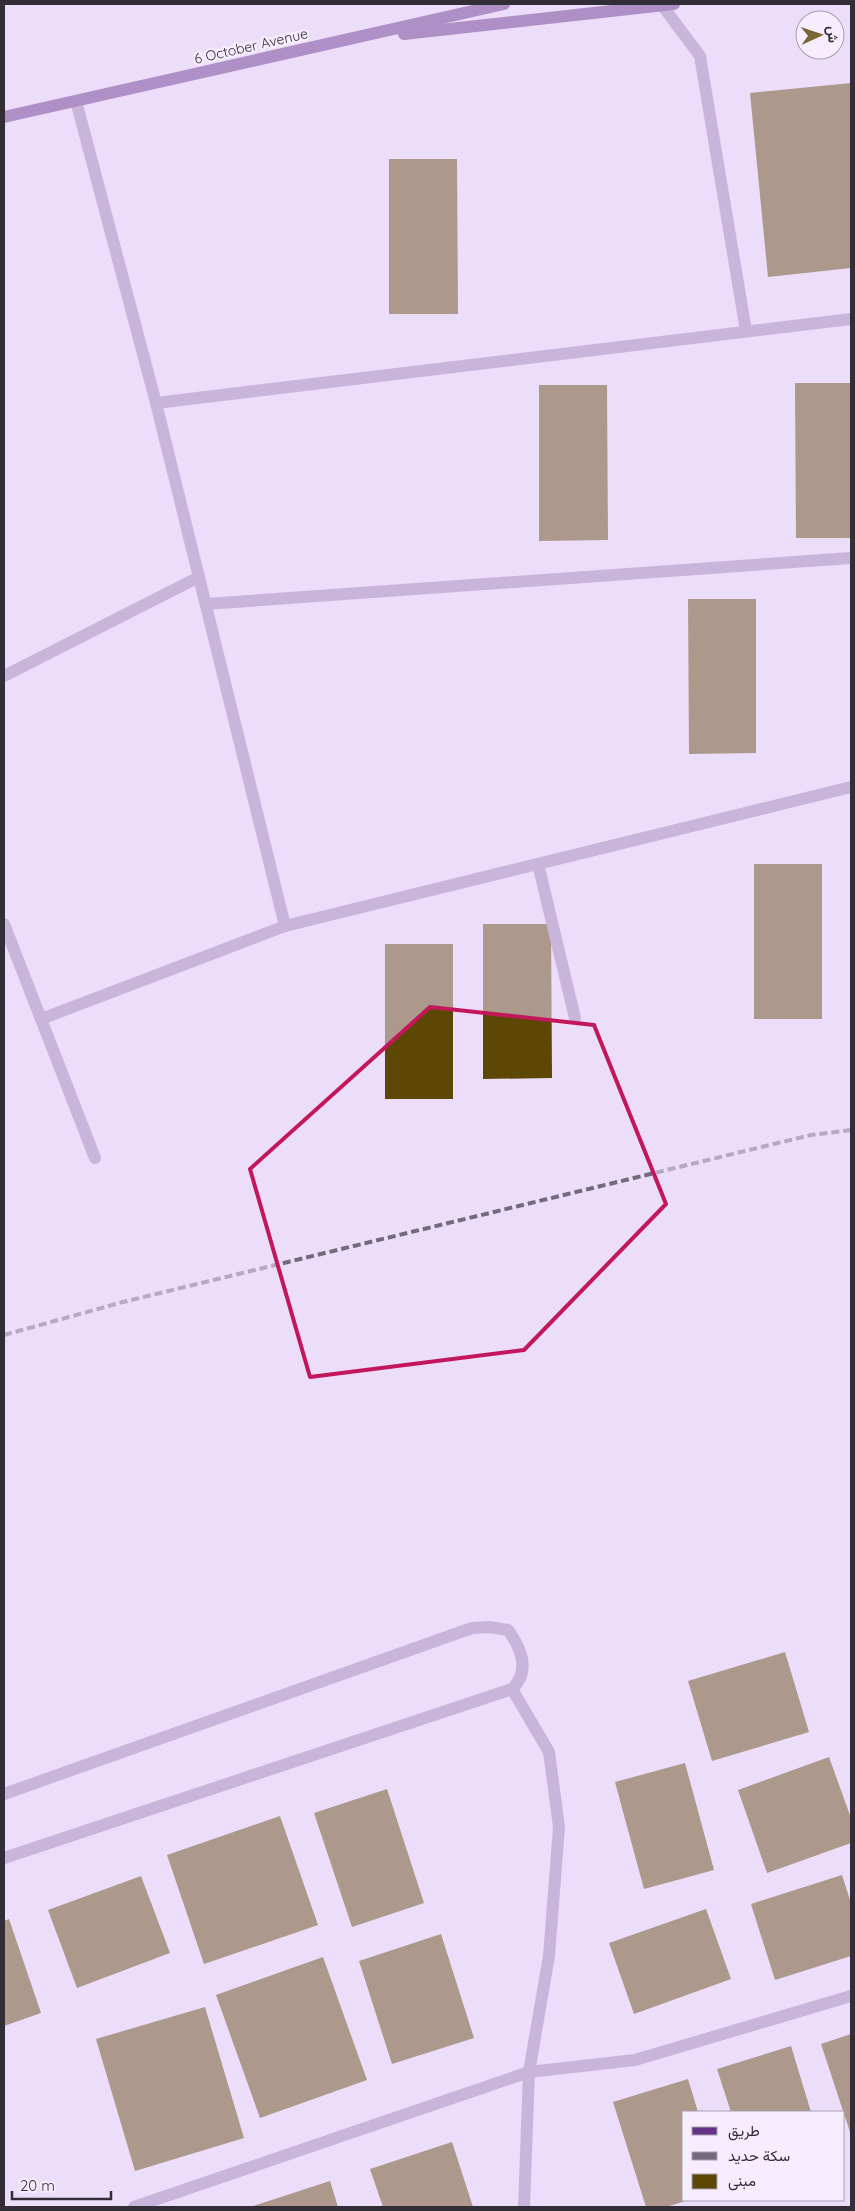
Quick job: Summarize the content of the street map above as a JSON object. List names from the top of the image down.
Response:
{
  "streets": {
    "main road": ["6 October Avenue"]
  },
  "legend": ["طريق", "سكة حديد", "مبنى"],
  "scale_bar": "20 m",
  "north": "right"
}
